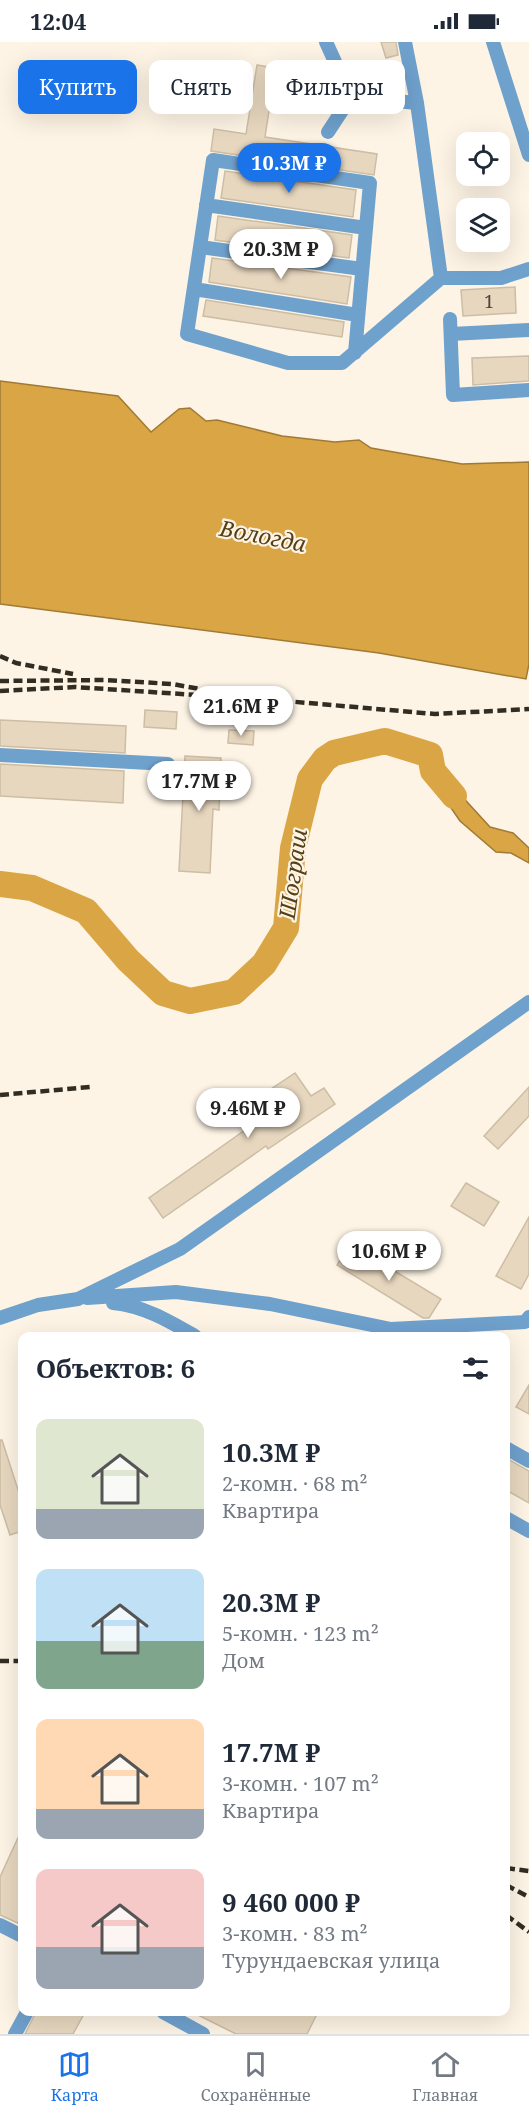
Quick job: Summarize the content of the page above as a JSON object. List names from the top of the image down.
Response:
{
  "water": ["Вологда", "Шограш"],
  "house_numbers": ["1"],
  "page": {
    "status": "12:04",
    "chip": ["Купить", "Снять", "Фильтры"],
    "price": [
      "10.3M ₽",
      "20.3M ₽",
      "21.6M ₽",
      "17.7M ₽",
      "9.46M ₽",
      "10.6M ₽"
    ],
    "heading": "Объектов: 6",
    "list": [
      {
        "name": "10.3M ₽",
        "note": "2-комн. · 68 m² · Квартира"
      },
      {
        "name": "20.3M ₽",
        "note": "5-комн. · 123 m² · Дом"
      },
      {
        "name": "17.7M ₽",
        "note": "3-комн. · 107 m² · Квартира"
      },
      {
        "name": "9 460 000 ₽",
        "note": "3-комн. · 83 m² · Турундаевская улица"
      }
    ],
    "tabs": ["Карта", "Сохранённые", "Главная"]
  }
}
